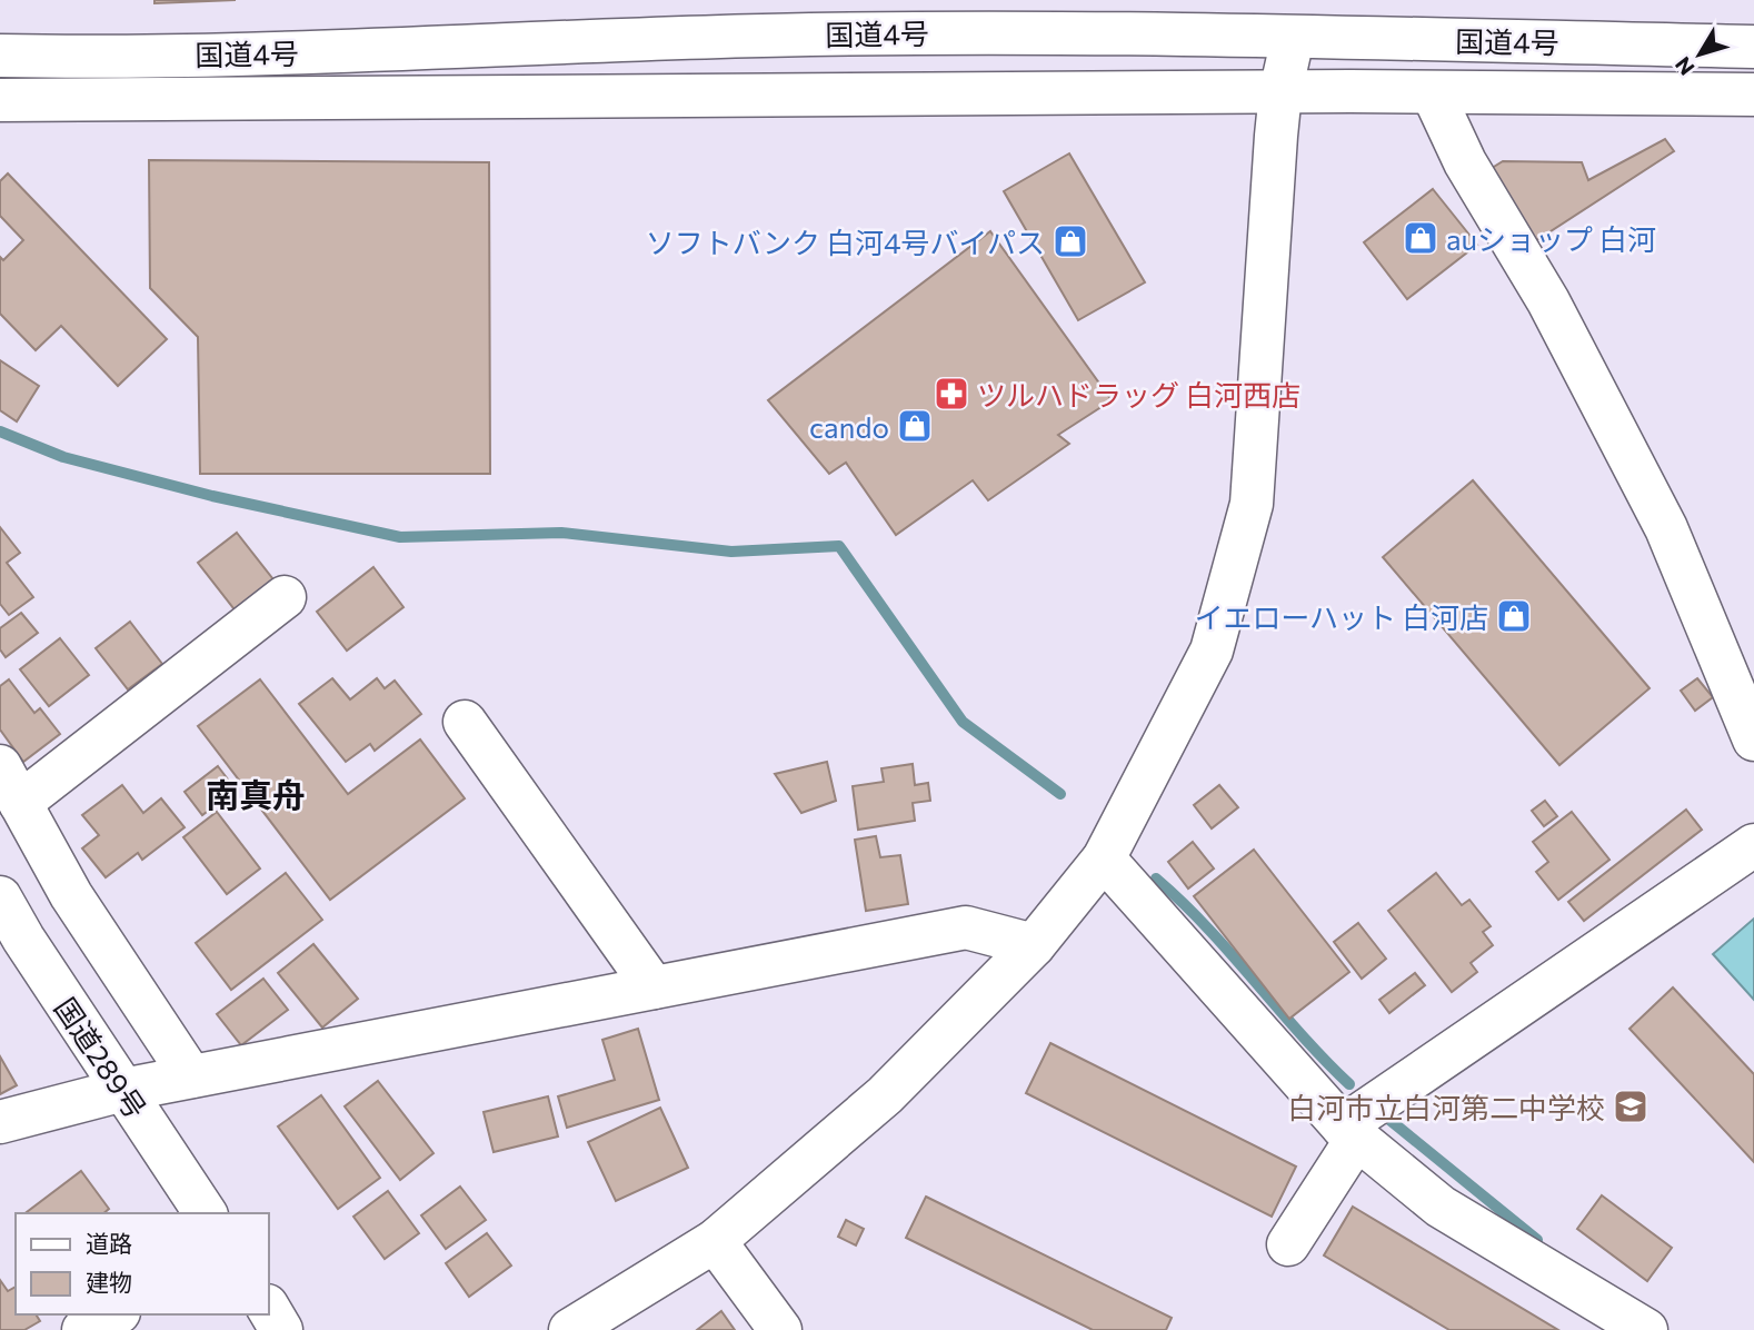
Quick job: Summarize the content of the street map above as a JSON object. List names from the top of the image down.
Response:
{
  "streets": {
    "main road": ["国道4号", "国道289号"]
  },
  "districts": ["南真舟"],
  "places": {
    "shop": [
      "auショップ 白河",
      "ソフトバンク 白河4号バイパス",
      "cando",
      "イエローハット 白河店"
    ],
    "pharmacy": ["ツルハドラッグ 白河西店"],
    "school or university": ["白河市立白河第二中学校"]
  },
  "legend": ["道路", "建物"],
  "north": "bottom left"
}
